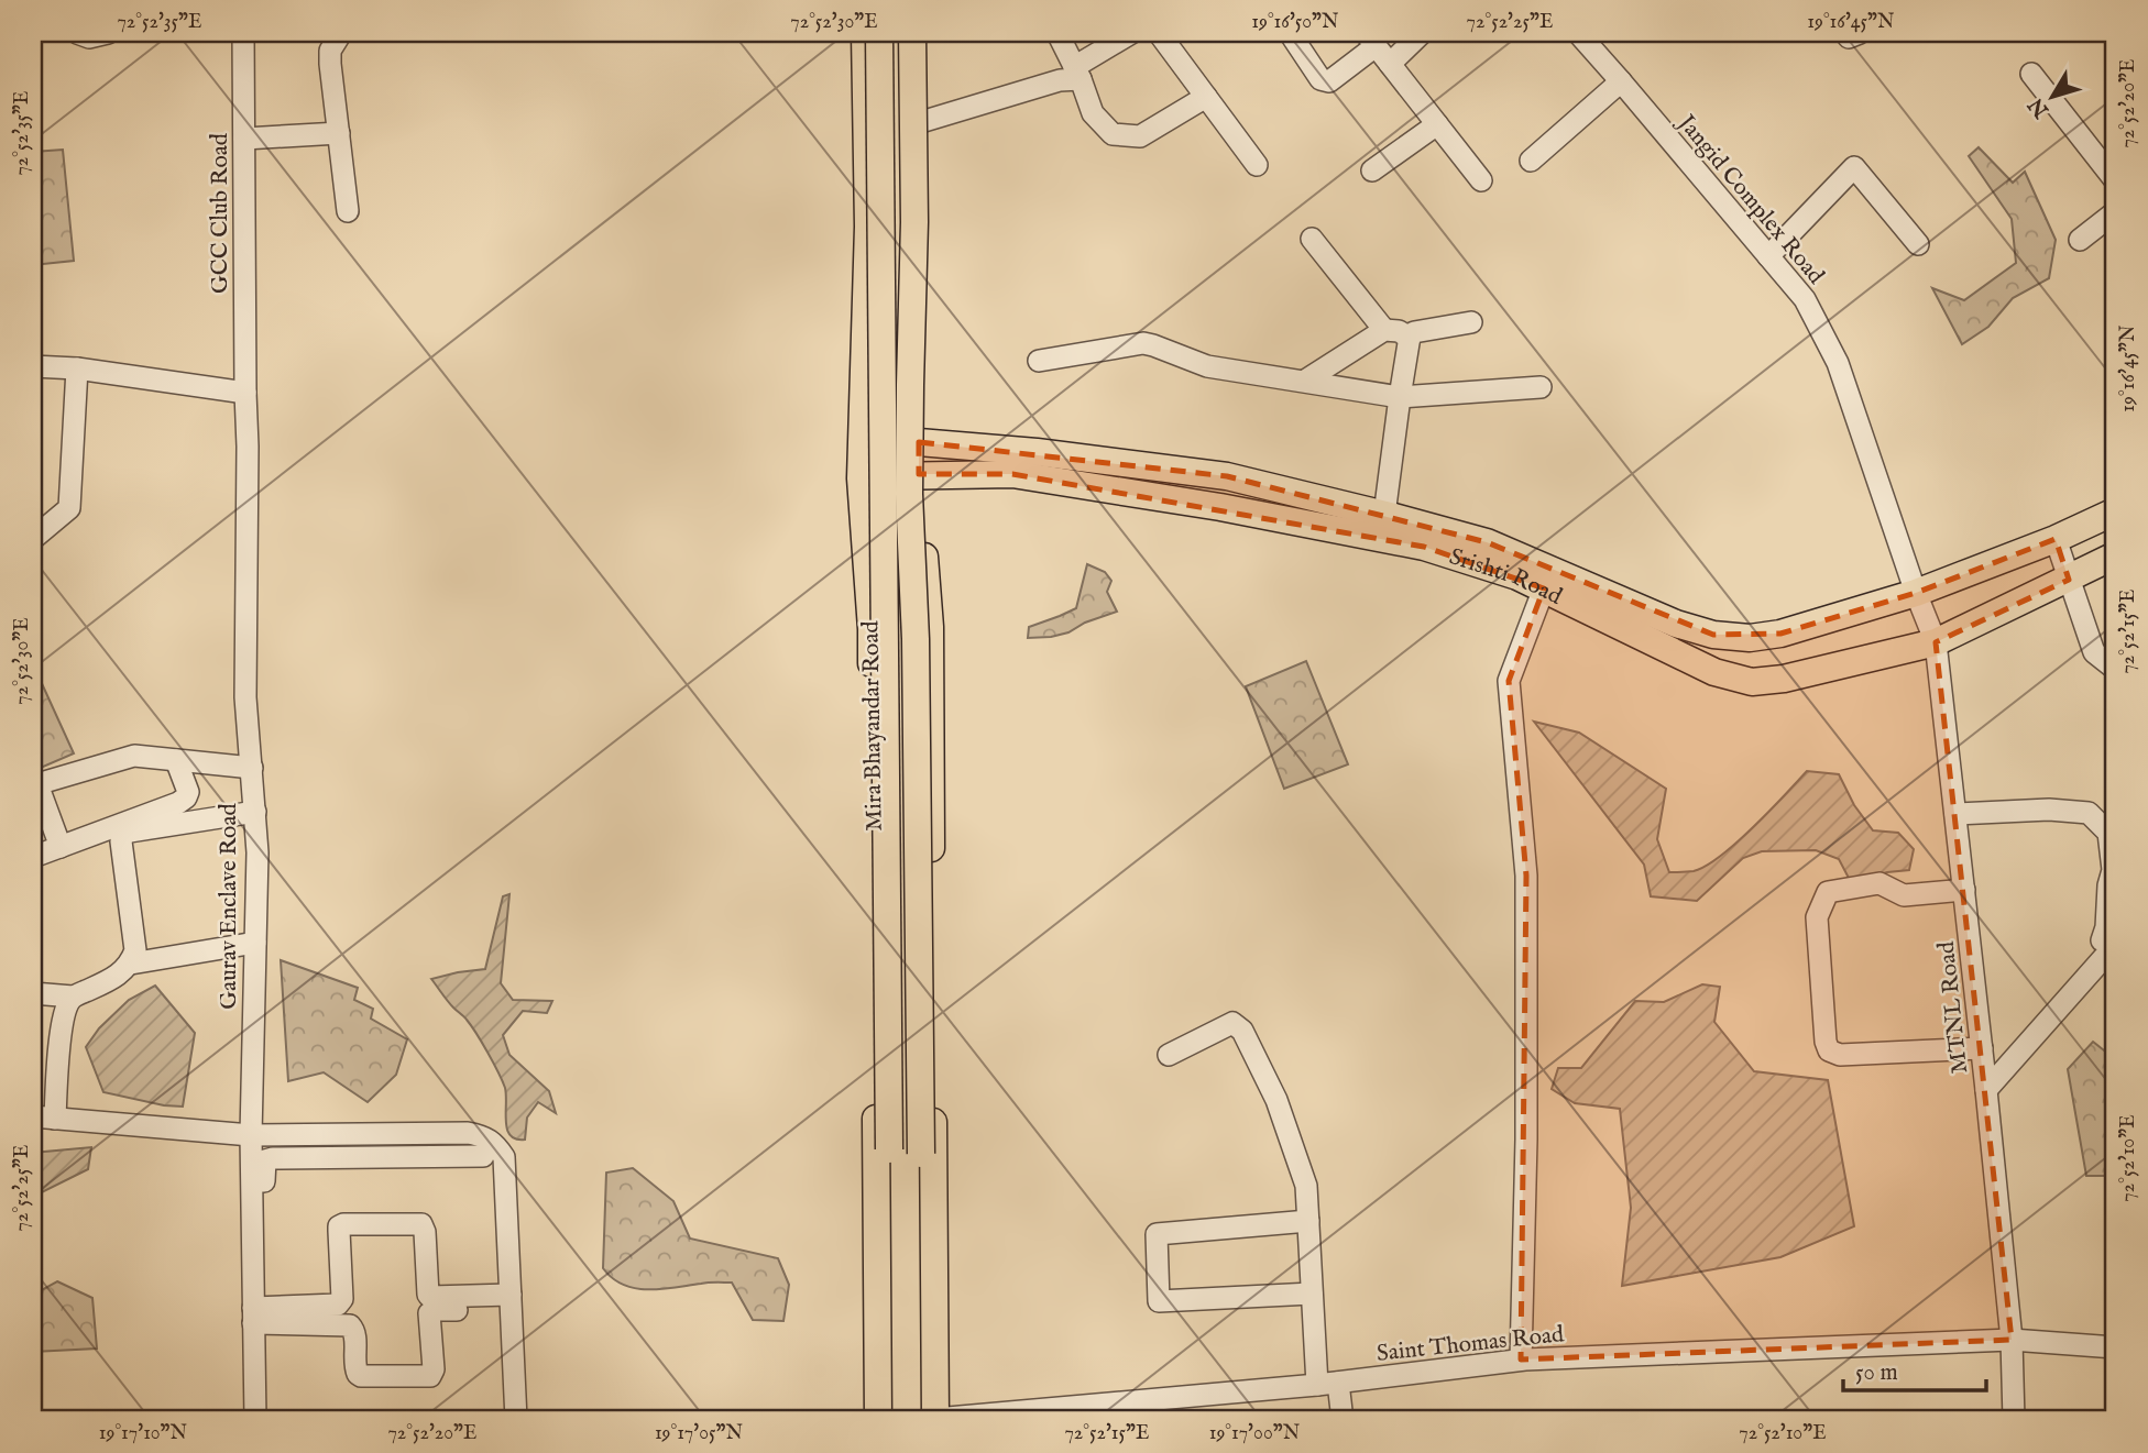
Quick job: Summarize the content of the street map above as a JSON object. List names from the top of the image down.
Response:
{
  "streets": {
    "main road": ["Srishti Road", "Mira Bhayandar Road"],
    "street": [
      "Jangid Complex Road",
      "GCC Club Road",
      "Gaurav Enclave Road",
      "MTNL Road",
      "Saint Thomas Road"
    ]
  },
  "crossings": [
    ["Jangid Complex Road", "Srishti Road"],
    ["Jangid Complex Road", "MTNL Road"],
    ["GCC Club Road", "Gaurav Enclave Road"],
    ["Srishti Road", "Mira Bhayandar Road"],
    ["Srishti Road", "MTNL Road"],
    ["MTNL Road", "Saint Thomas Road"]
  ],
  "scale_bar": "50 m",
  "north": "bottom left",
  "coordinates": [
    "72°52'35\"E",
    "72°52'30\"E",
    "19°16'50\"N",
    "72°52'25\"E",
    "19°16'45\"N",
    "72°52'20\"E",
    "72°52'15\"E",
    "72°52'10\"E",
    "19°17'10\"N",
    "19°17'05\"N",
    "19°17'00\"N"
  ]
}
